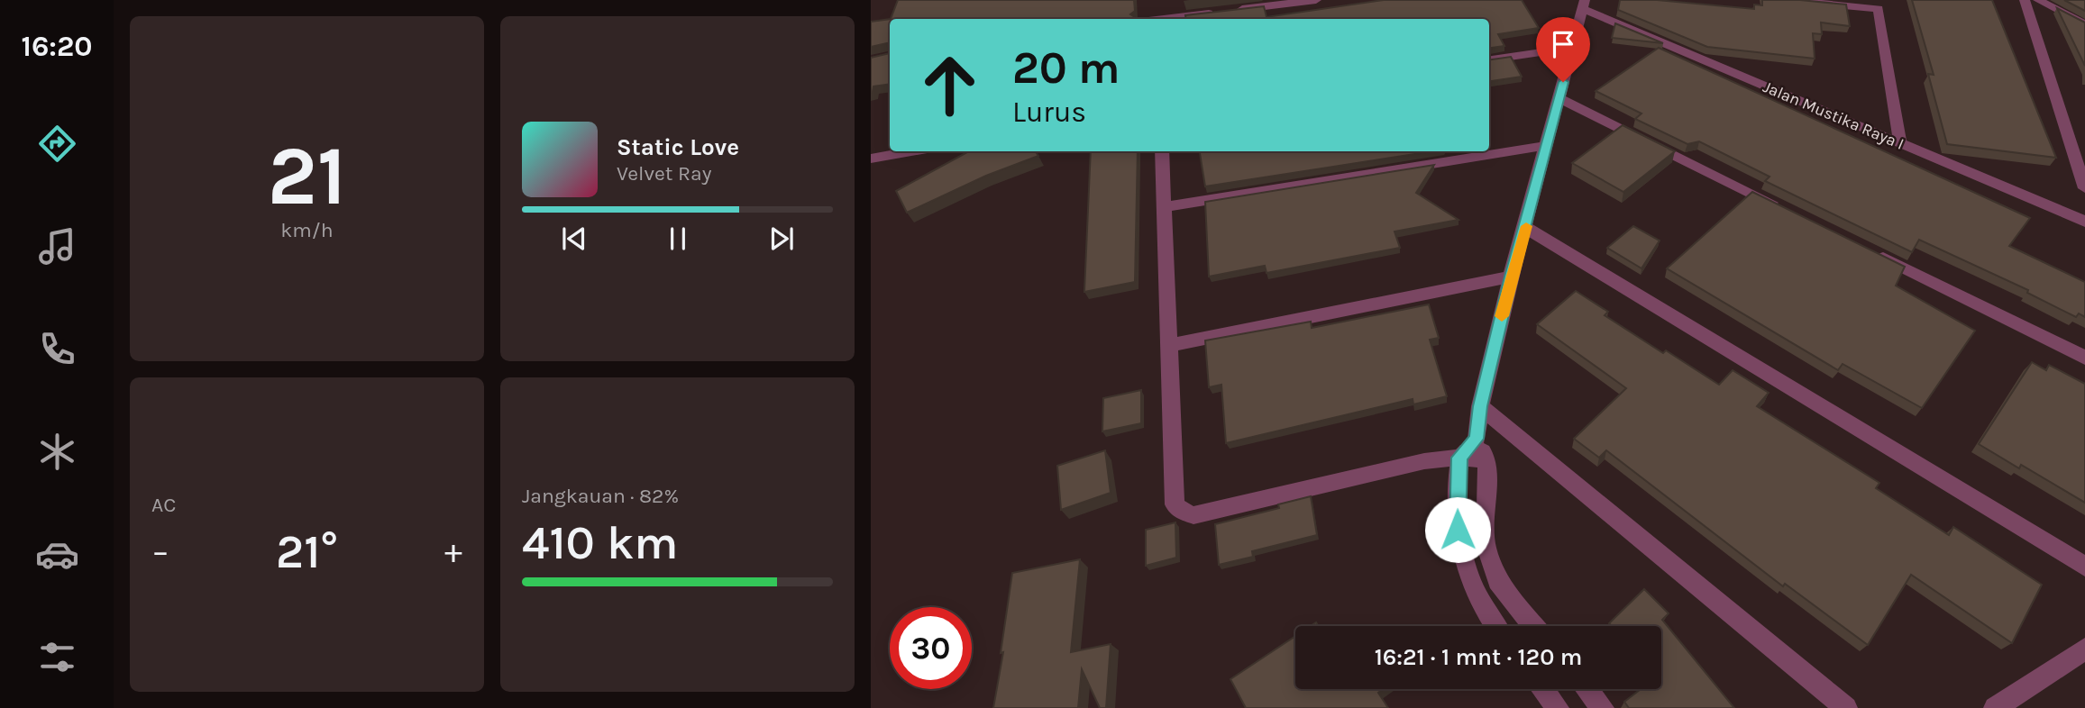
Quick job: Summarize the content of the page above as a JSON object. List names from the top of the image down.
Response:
{
  "streets": {
    "street": ["Jalan Mustika Raya I"]
  },
  "page": {
    "tabs": "16:20",
    "tile": [
      ["21", "km/h"],
      "AC",
      ["Jangkauan · 82%", "410 km"]
    ],
    "turn": ["20 m", "Lurus"],
    "song": ["Static Love", "Velvet Ray"],
    "heat": ["−", "21°", "+"],
    "limit": "30",
    "trip": "16:21 · 1 mnt · 120 m"
  }
}
